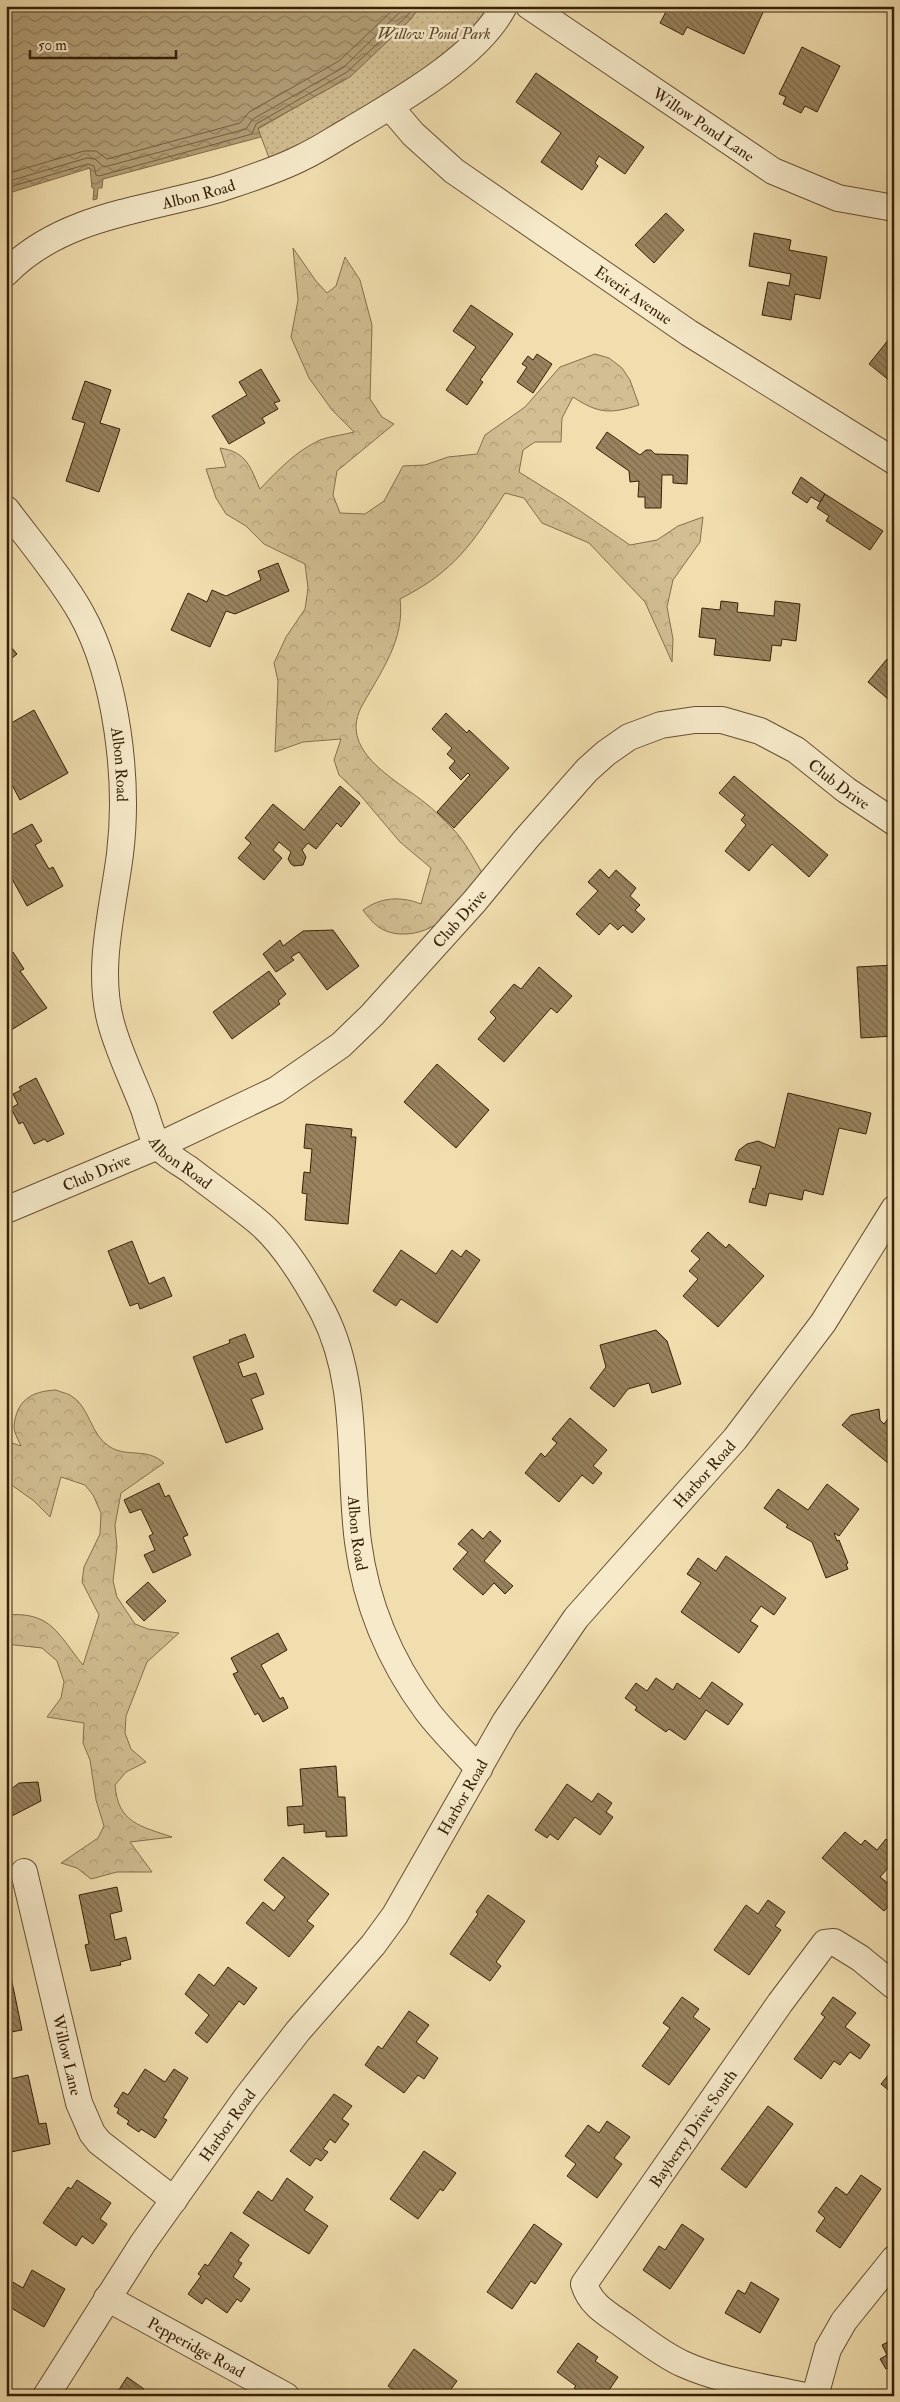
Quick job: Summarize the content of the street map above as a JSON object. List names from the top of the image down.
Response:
{
  "streets": {
    "street": [
      "Willow Pond Lane",
      "Albon Road",
      "Everit Avenue",
      "Club Drive",
      "Harbor Road",
      "Willow Lane",
      "Bayberry Drive South",
      "Pepperidge Road"
    ]
  },
  "crossings": [
    ["Albon Road", "Everit Avenue"],
    ["Albon Road", "Club Drive"],
    ["Albon Road", "Harbor Road"],
    ["Harbor Road", "Willow Lane"],
    ["Harbor Road", "Pepperidge Road"]
  ],
  "parks": ["Willow Pond Park"],
  "scale_bar": "50 m"
}
